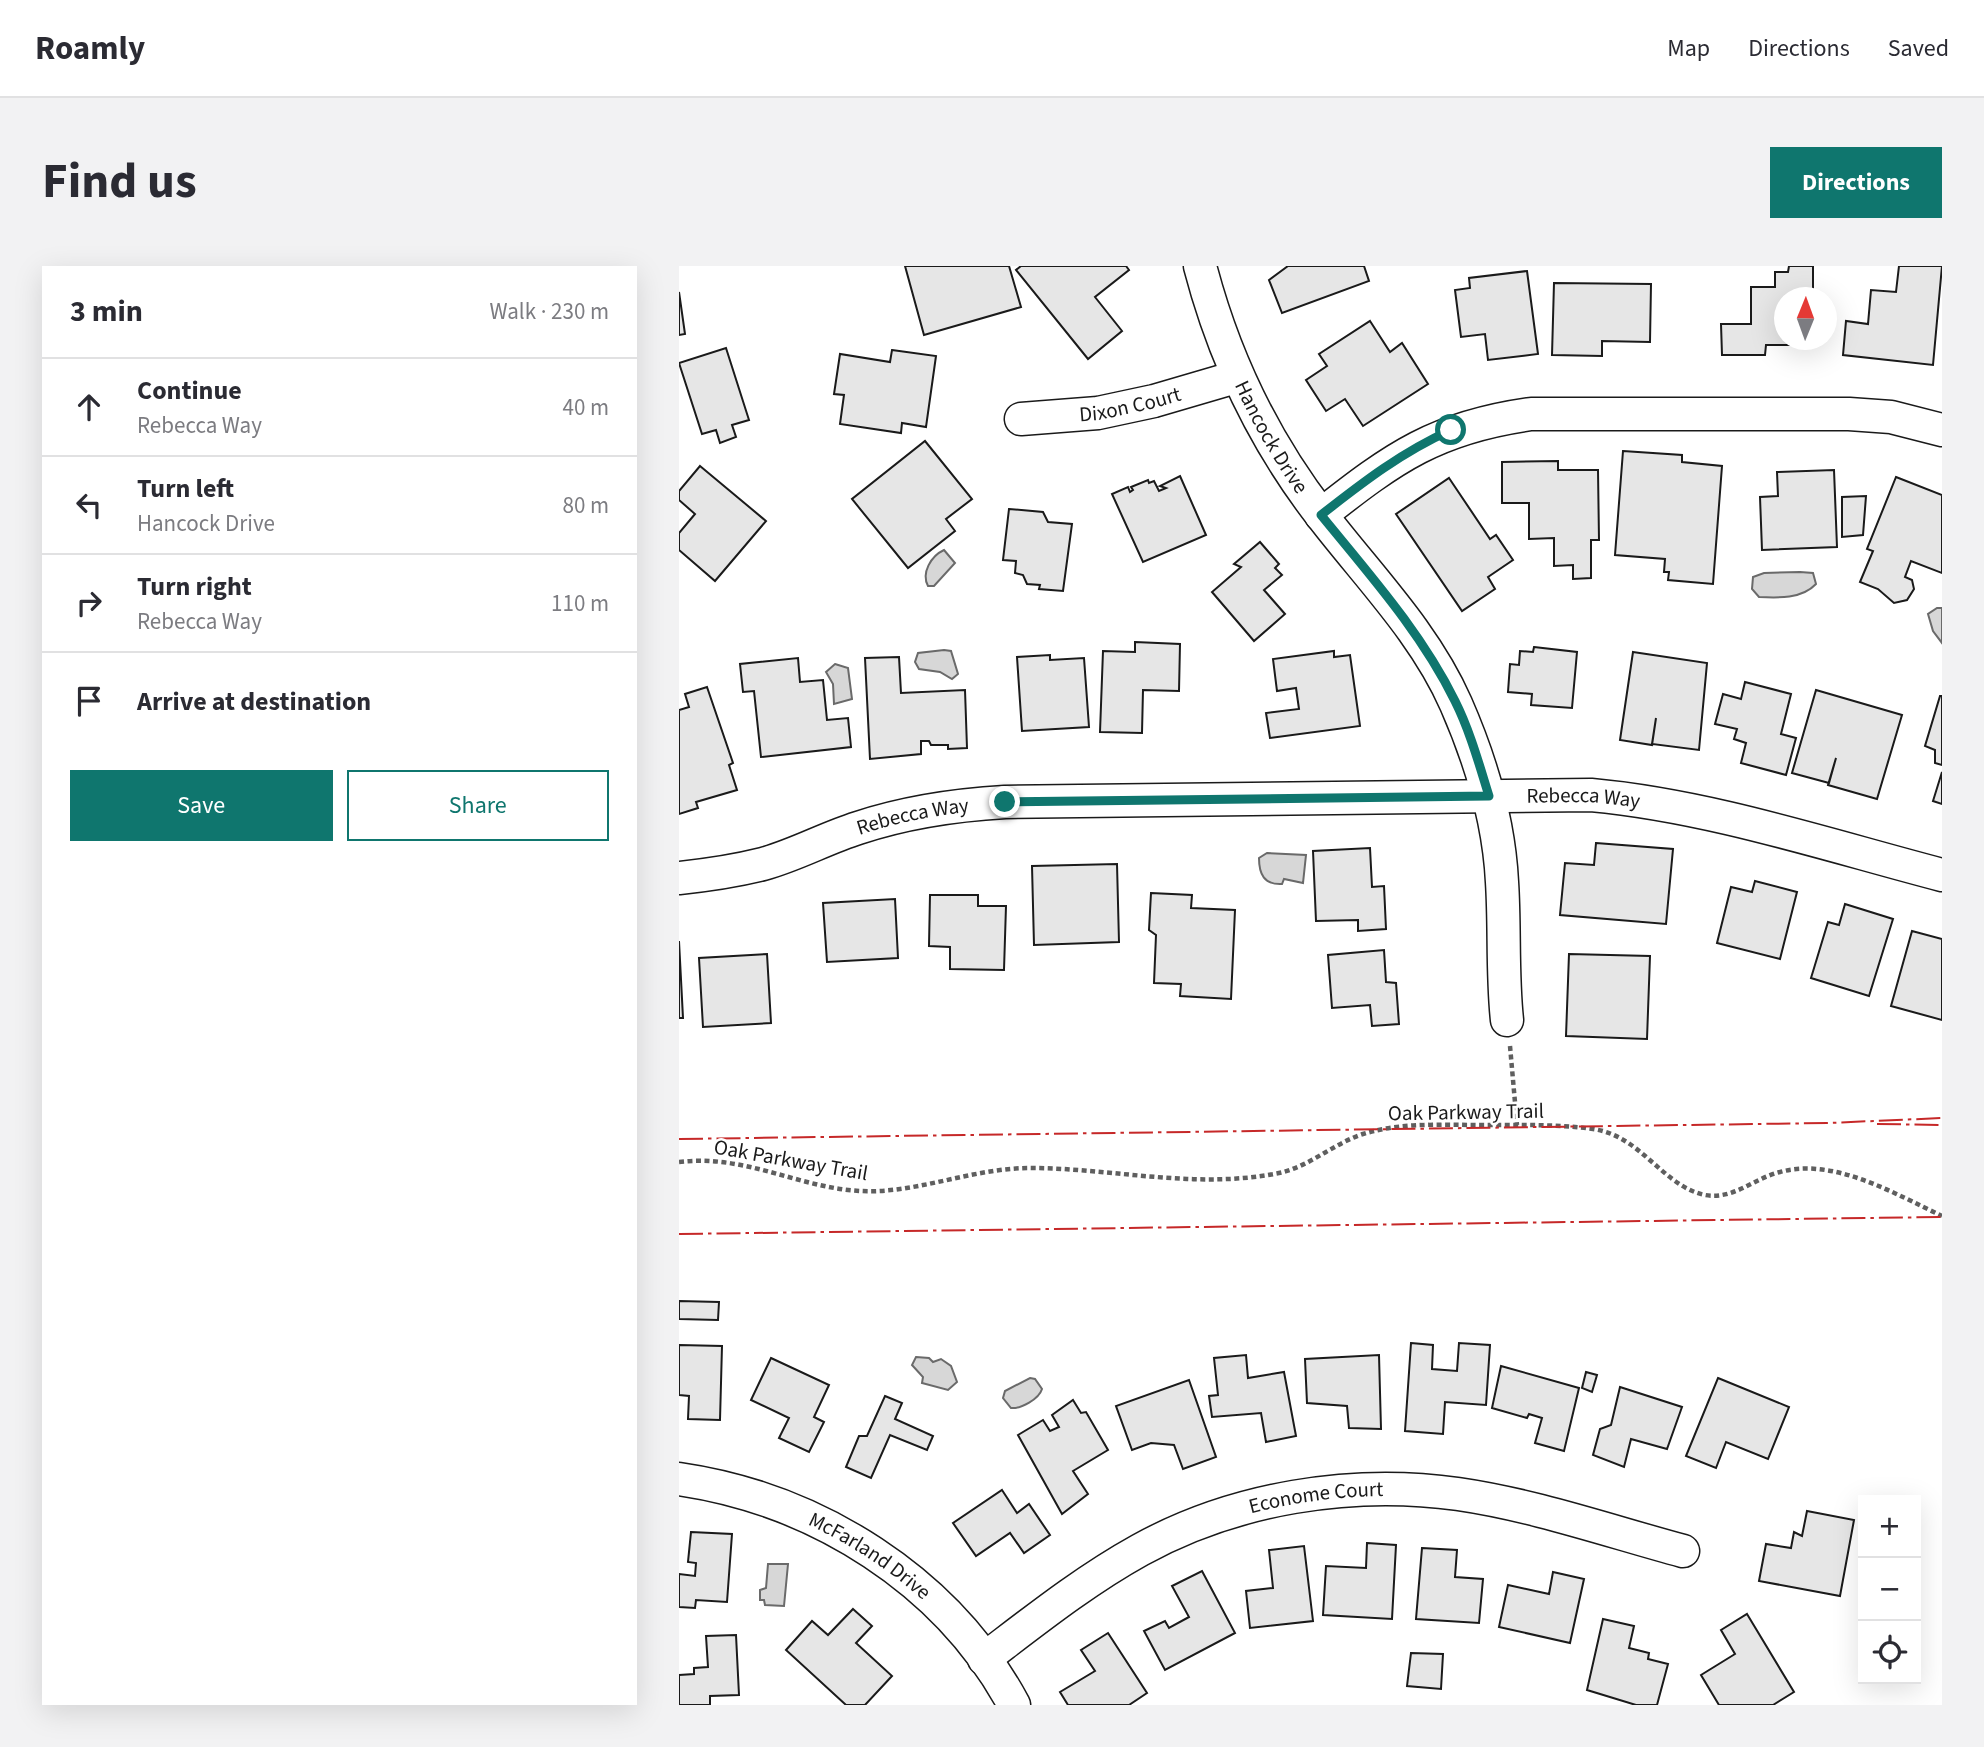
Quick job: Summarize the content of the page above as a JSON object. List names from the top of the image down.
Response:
{
  "streets": {
    "street": [
      "Dixon Court",
      "Hancock Drive",
      "Rebecca Way",
      "Econome Court",
      "McFarland Drive"
    ],
    "path": ["Oak Parkway Trail"]
  },
  "crossings": [
    ["Dixon Court", "Hancock Drive"],
    ["Hancock Drive", "Rebecca Way"],
    ["Econome Court", "McFarland Drive"]
  ],
  "north": "top",
  "page": {
    "header": "Roamly",
    "nav": ["Map", "Directions", "Saved"],
    "title": "Find us",
    "buttons": [
      "Directions",
      ["Save", "Share"]
    ],
    "heading": ["3 min", "Walk · 230 m"],
    "list": [
      ["Continue", "Rebecca Way", "40 m"],
      ["Turn left", "Hancock Drive", "80 m"],
      ["Turn right", "Rebecca Way", "110 m"],
      "Arrive at destination"
    ],
    "map_buttons": ["+", "−"]
  }
}
